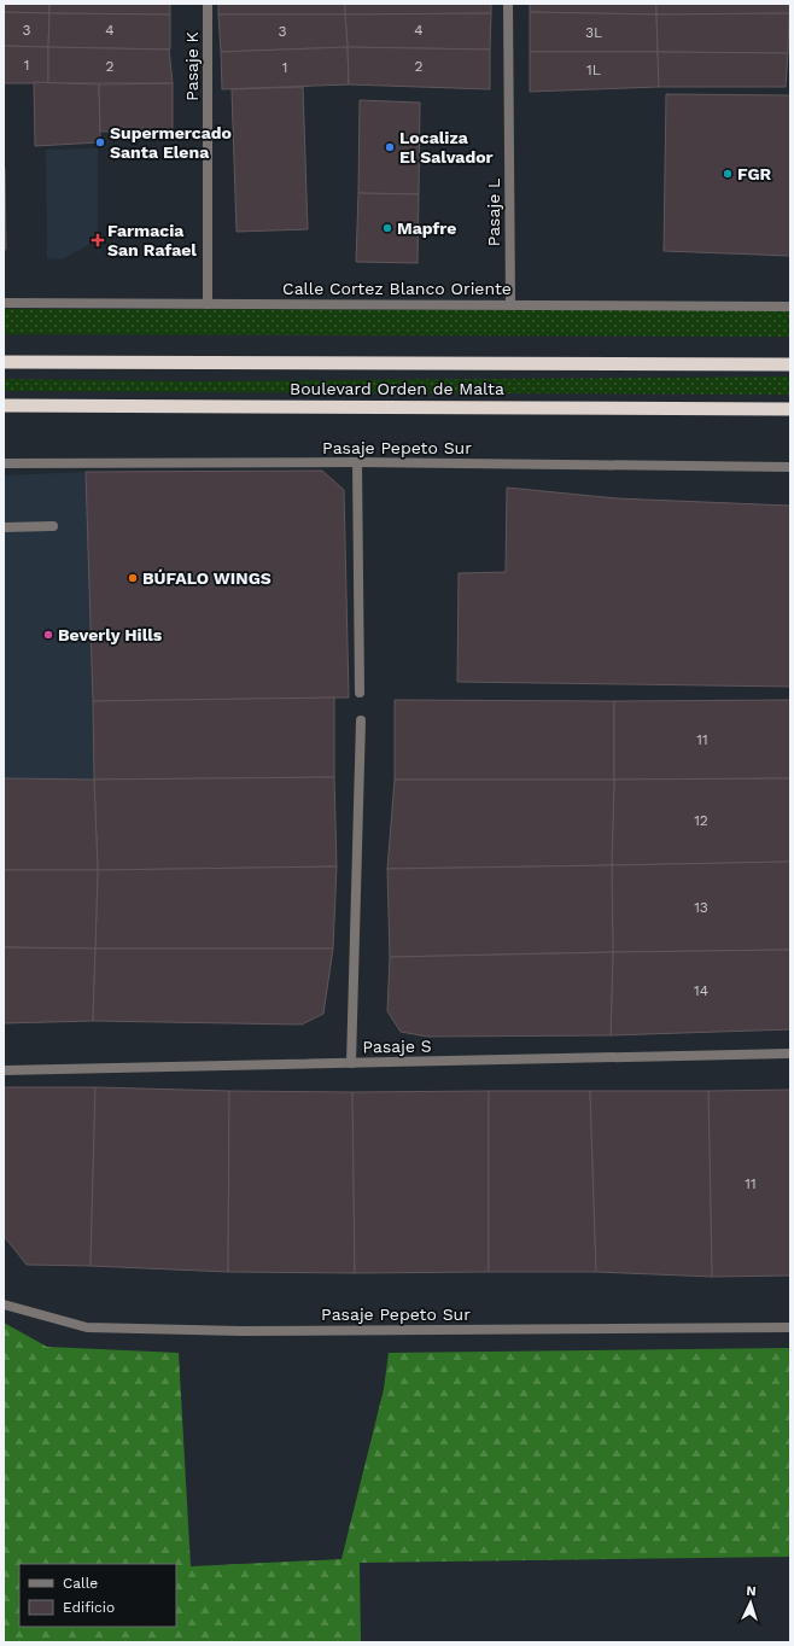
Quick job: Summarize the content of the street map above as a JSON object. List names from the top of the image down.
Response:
{
  "streets": {
    "highway": ["Boulevard Orden de Malta"],
    "street": [
      "Pasaje K",
      "Pasaje L",
      "Calle Cortez Blanco Oriente",
      "Pasaje Pepeto Sur",
      "Pasaje S"
    ]
  },
  "crossings": [
    ["Pasaje K", "Calle Cortez Blanco Oriente"],
    ["Pasaje L", "Calle Cortez Blanco Oriente"]
  ],
  "places": {
    "other": [
      "Supermercado Santa Elena",
      "Localiza El Salvador",
      "FGR",
      "Mapfre",
      "BÚFALO WINGS",
      "Beverly Hills"
    ],
    "health": ["Farmacia San Rafael"]
  },
  "house_numbers": [
    "3",
    "4",
    "4",
    "3",
    "3L",
    "1",
    "2",
    "2",
    "1",
    "1L",
    "11",
    "12",
    "13",
    "14",
    "11"
  ],
  "legend": ["Calle", "Edificio"],
  "north": "top"
}
